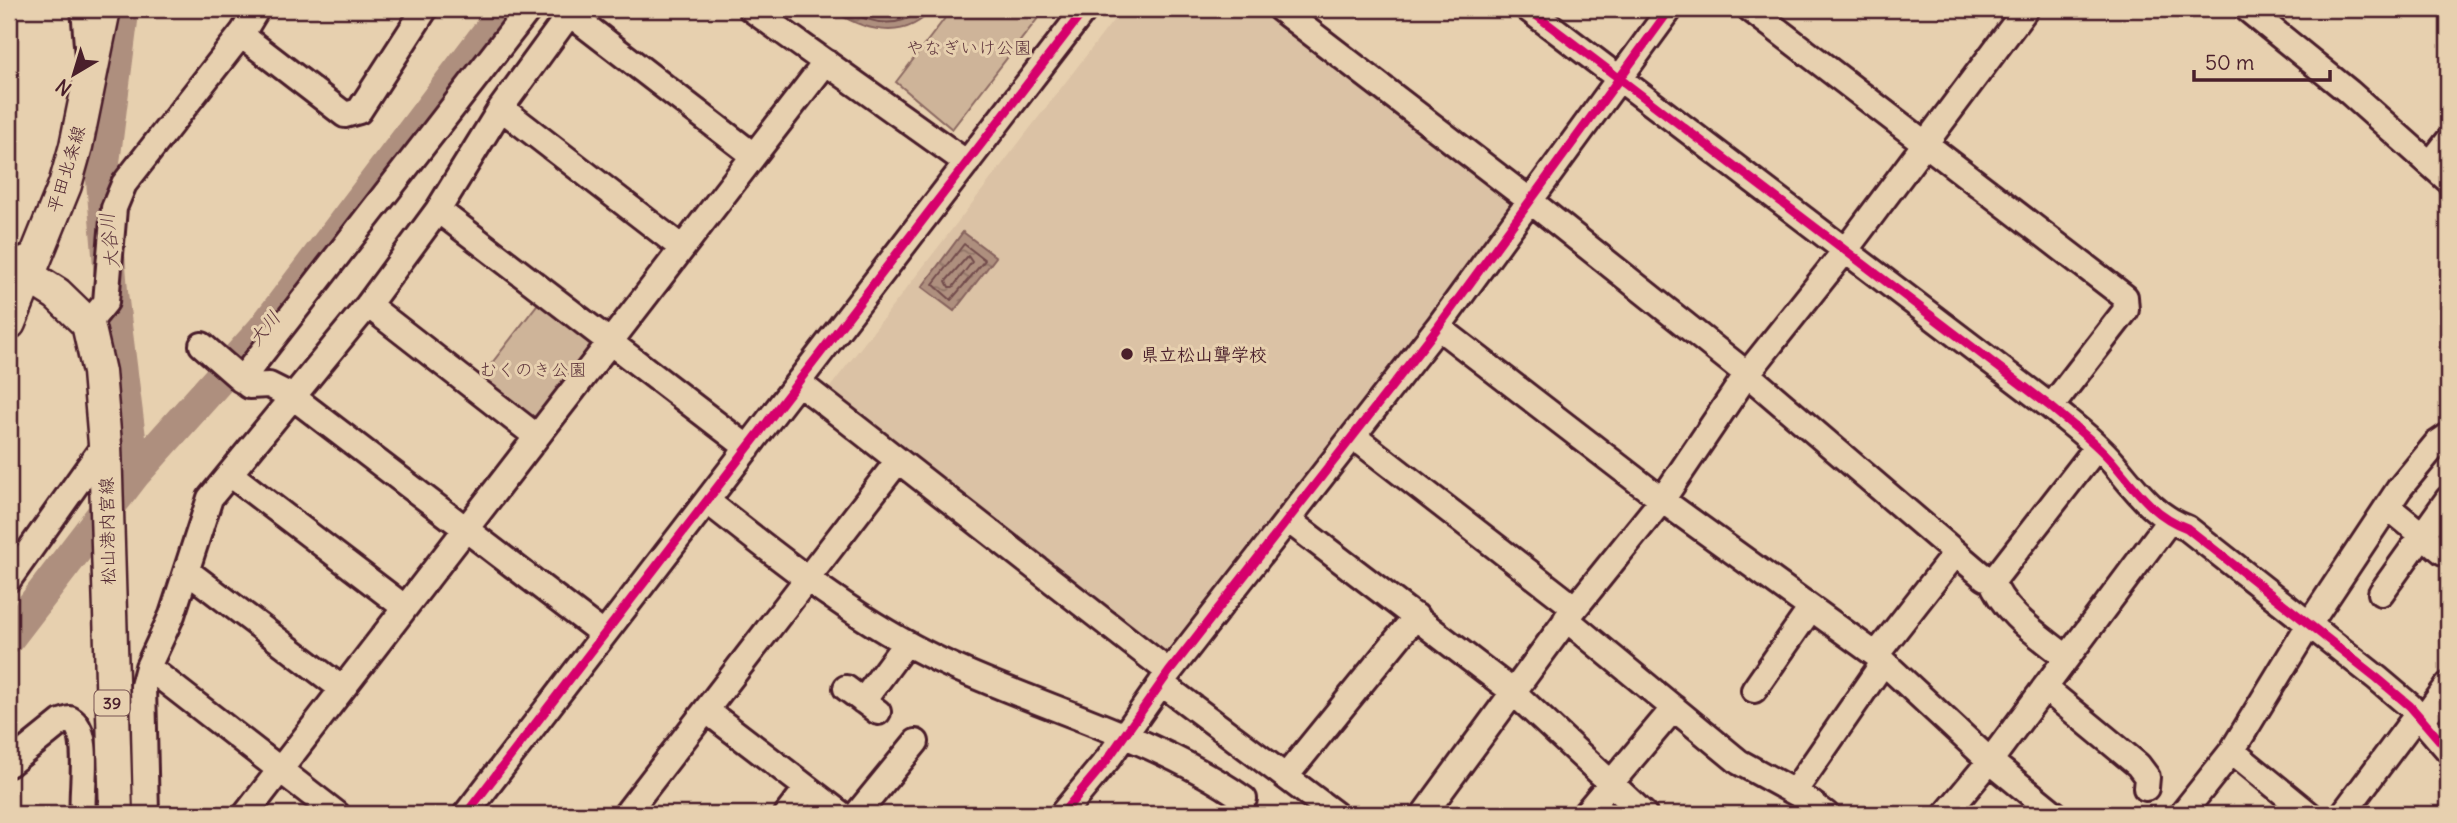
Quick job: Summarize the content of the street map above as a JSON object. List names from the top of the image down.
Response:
{
  "streets": {
    "main road": ["平田北条線", "松山港内宮線", "39"]
  },
  "water": ["大谷川", "大川"],
  "parks": ["やなぎいけ公園", "むくのき公園"],
  "places": ["県立松山聾学校"],
  "scale_bar": "50 m",
  "north": "bottom left"
}
